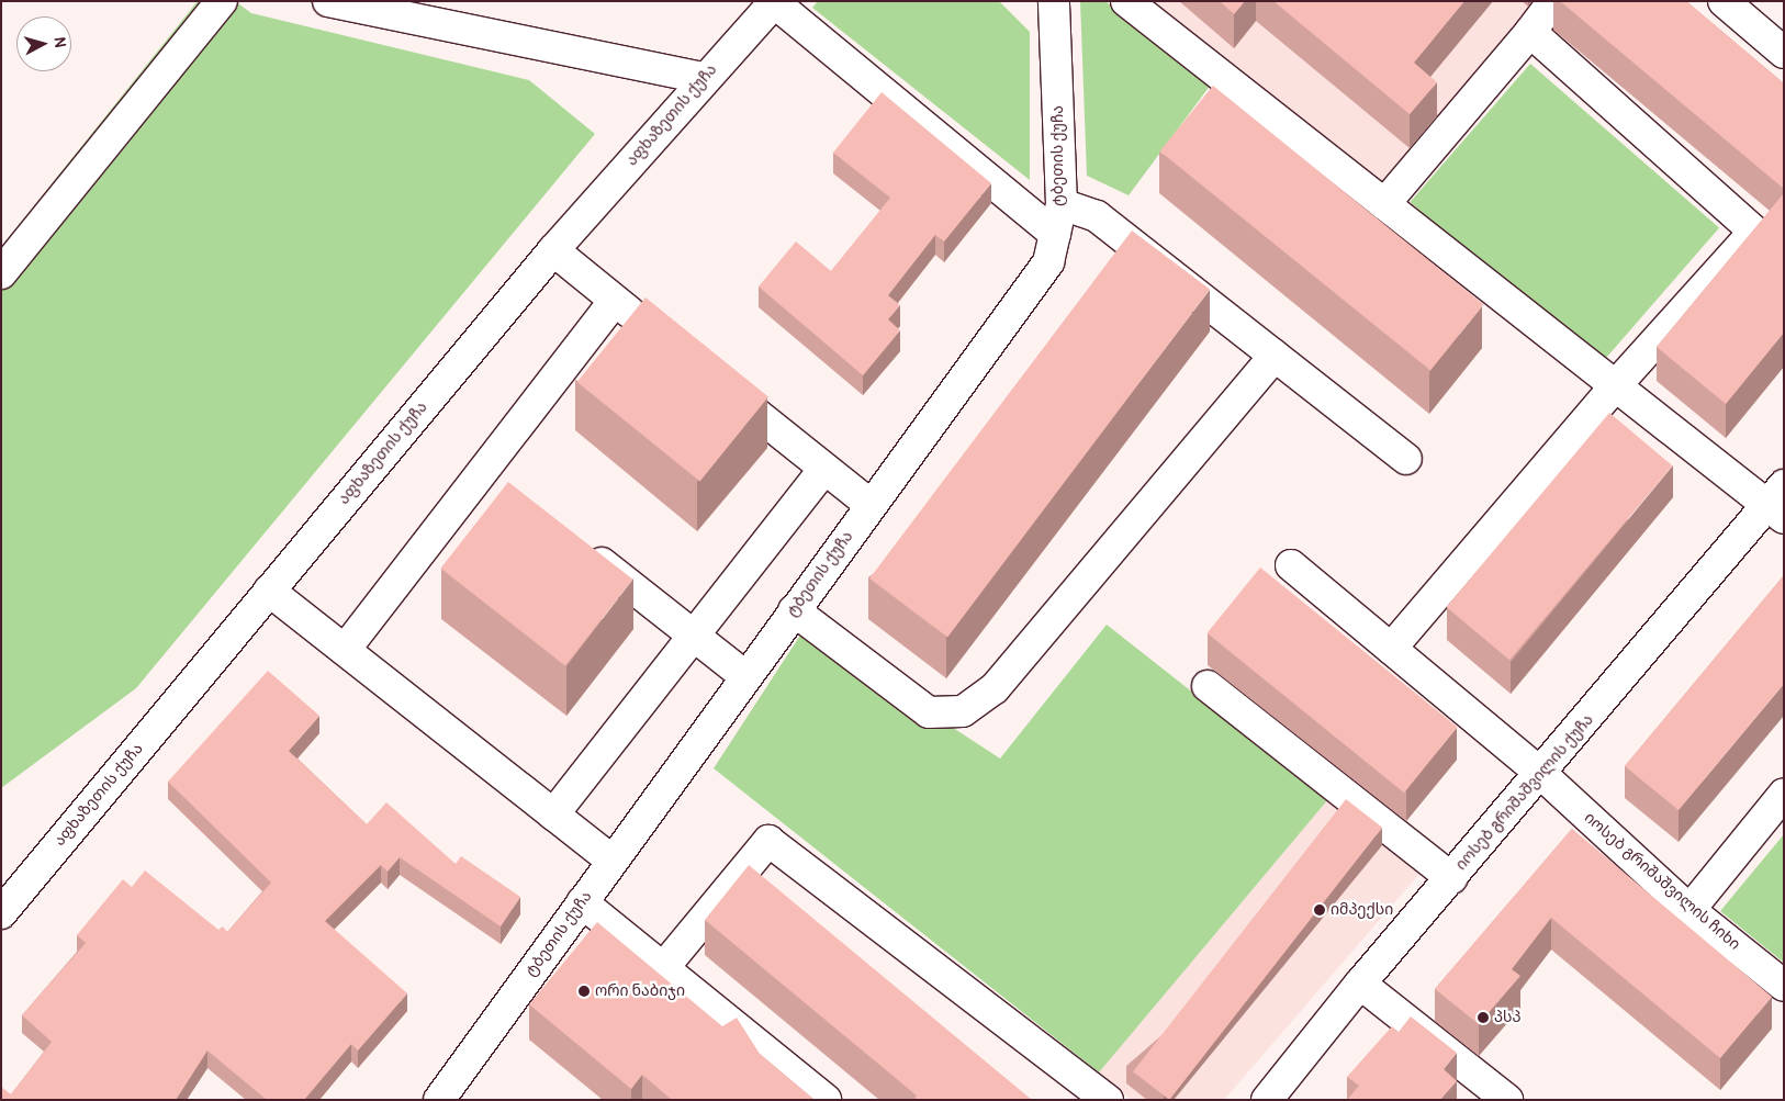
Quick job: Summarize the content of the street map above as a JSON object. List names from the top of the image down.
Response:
{
  "streets": {
    "street": [
      "აფხაზეთის ქუჩა",
      "ტბეთის ქუჩა",
      "იოსებ გრიშაშვილის ქუჩა",
      "იოსებ გრიშაშვილის ჩიხი"
    ]
  },
  "crossings": [
    ["იოსებ გრიშაშვილის ქუჩა", "იოსებ გრიშაშვილის ჩიხი"]
  ],
  "places": ["იმპექსი", "ორი ნაბიჯი", "პსპ"],
  "north": "right"
}
